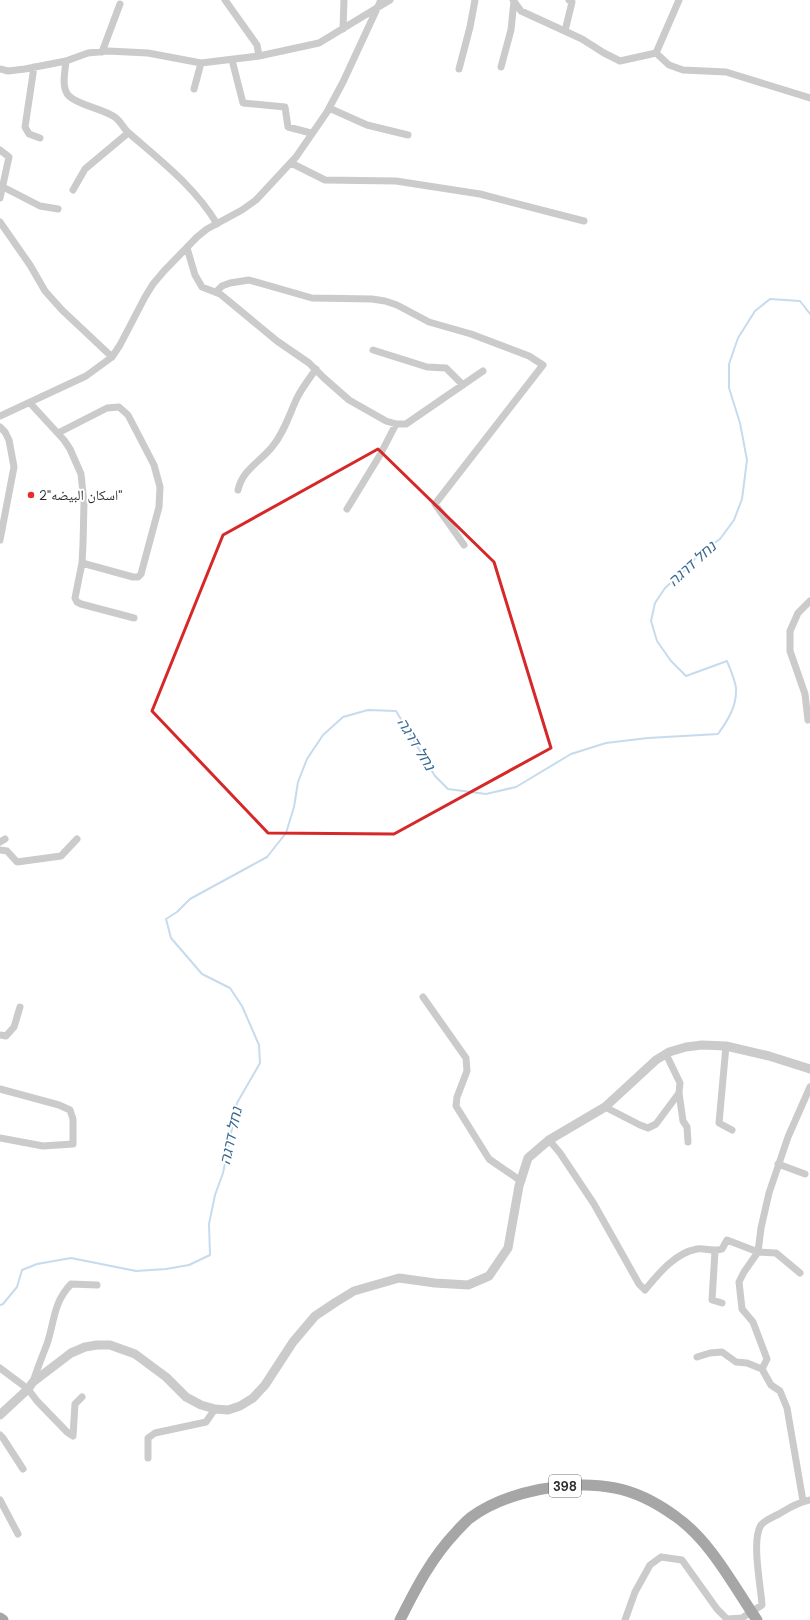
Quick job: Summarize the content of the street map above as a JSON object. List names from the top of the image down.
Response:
{
  "streets": {
    "main road": ["398"]
  },
  "water": ["נחל דרגה"],
  "places": ["اسكان البيضه\"2\""]
}
